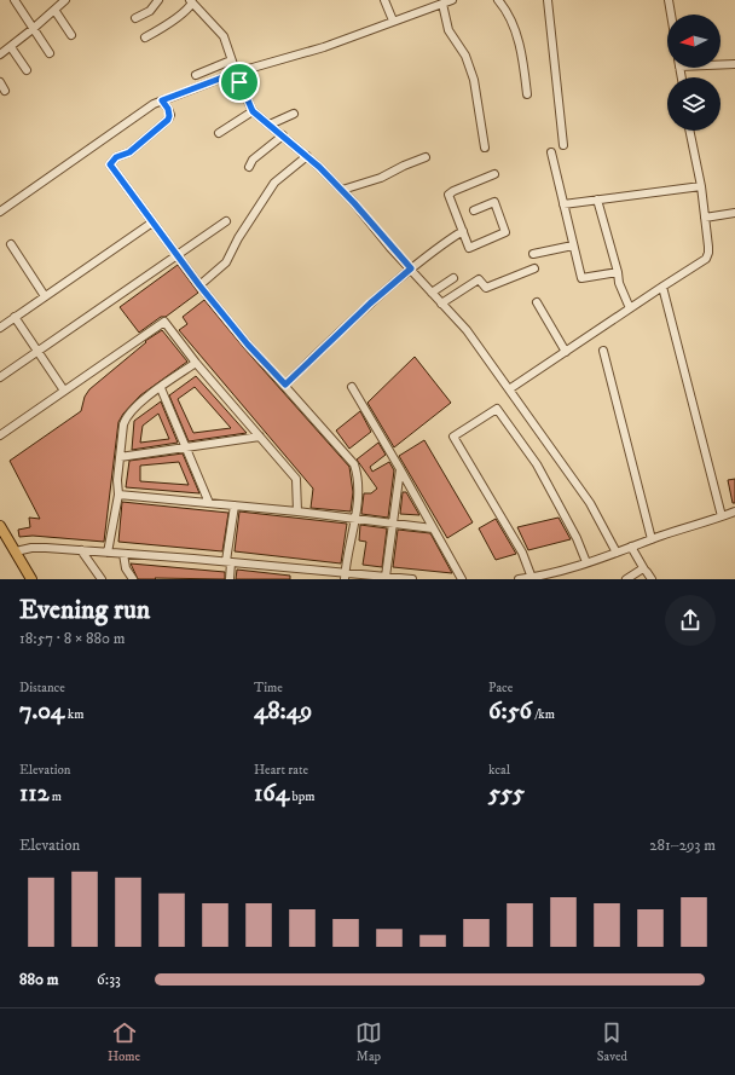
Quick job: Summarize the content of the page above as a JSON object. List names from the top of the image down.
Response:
{
  "north": "left",
  "page": {
    "heading": ["Evening run", "18:57 · 8 × 880 m"],
    "stats": [
      ["Distance", "7.04 km"],
      ["Time", "48:49"],
      ["Pace", "6:56 /km"],
      ["Elevation", "112 m"],
      ["Heart rate", "164 bpm"],
      ["kcal", "555"]
    ],
    "chart": ["Elevation", "281–293 m"],
    "list": [
      {
        "name": "880 m",
        "note": "6:33"
      }
    ],
    "tabs": ["Home", "Map", "Saved"]
  }
}
